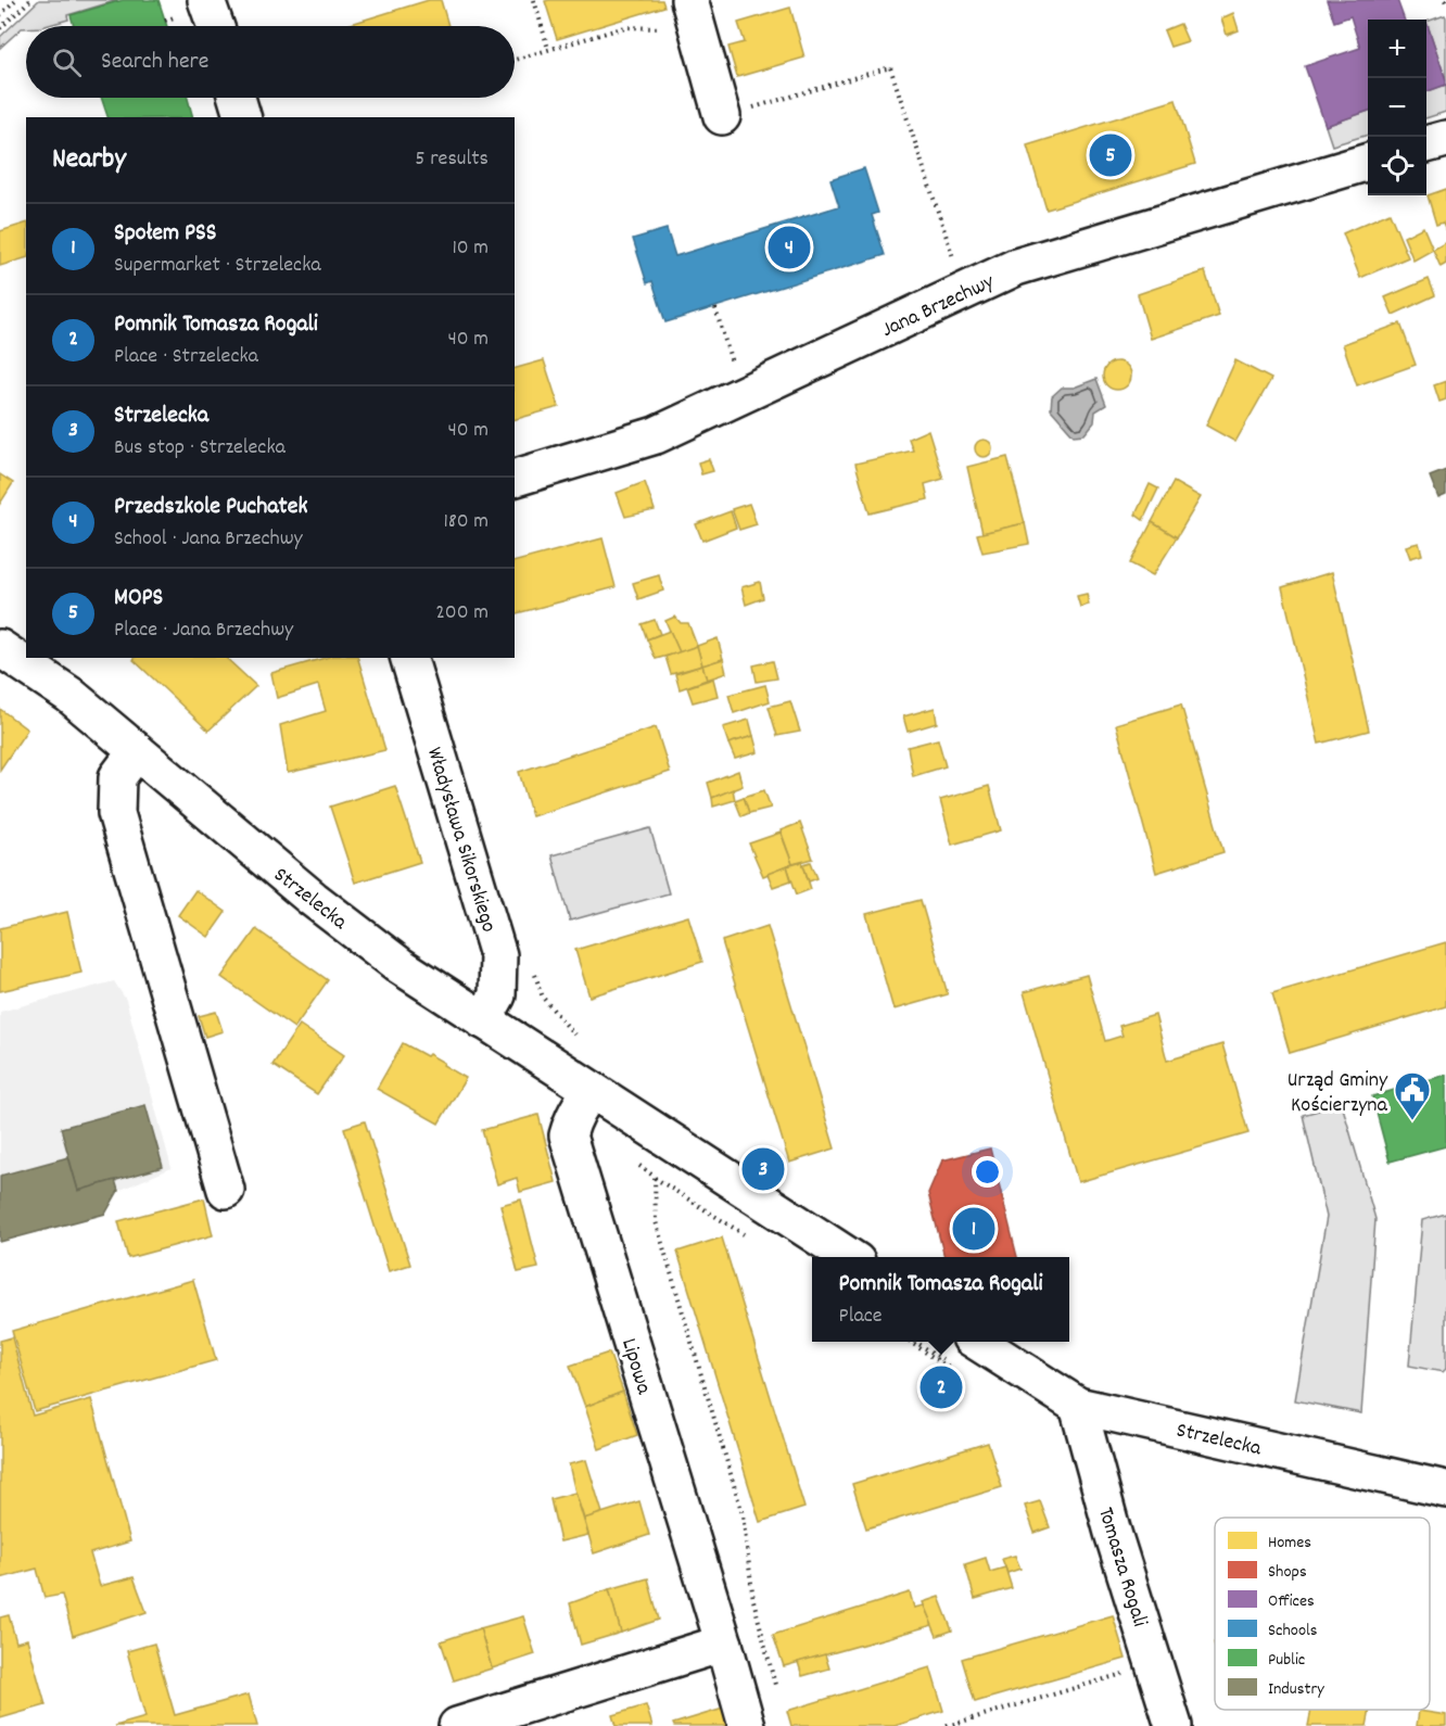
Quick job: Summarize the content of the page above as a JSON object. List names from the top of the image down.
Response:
{
  "streets": {
    "street": [
      "Jana Brzechwy",
      "Władysława Sikorskiego",
      "Strzelecka",
      "Lipowa",
      "Tomasza Rogali"
    ]
  },
  "crossings": [
    ["Władysława Sikorskiego", "Strzelecka"],
    ["Strzelecka", "Lipowa"],
    ["Strzelecka", "Tomasza Rogali"]
  ],
  "places": {
    "public building": ["Urząd Gminy Kościerzyna"]
  },
  "legend": [
    "Homes",
    "Shops",
    "Offices",
    "Schools",
    "Public",
    "Industry"
  ],
  "page": {
    "map_buttons": ["+", "−"],
    "search": "Search here",
    "heading": ["Nearby", "5 results"],
    "pins": [
      "5",
      "4",
      "3",
      "1",
      "2"
    ],
    "list": [
      {
        "mark": "1",
        "name": "Społem PSS",
        "note": "Supermarket · Strzelecka",
        "value": "10 m"
      },
      {
        "mark": "2",
        "name": "Pomnik Tomasza Rogali",
        "note": "Place · Strzelecka",
        "value": "40 m"
      },
      {
        "mark": "3",
        "name": "Strzelecka",
        "note": "Bus stop · Strzelecka",
        "value": "40 m"
      },
      {
        "mark": "4",
        "name": "Przedszkole Puchatek",
        "note": "School · Jana Brzechwy",
        "value": "180 m"
      },
      {
        "mark": "5",
        "name": "MOPS",
        "note": "Place · Jana Brzechwy",
        "value": "200 m"
      }
    ],
    "popup": ["Pomnik Tomasza Rogali", "Place"]
  }
}
